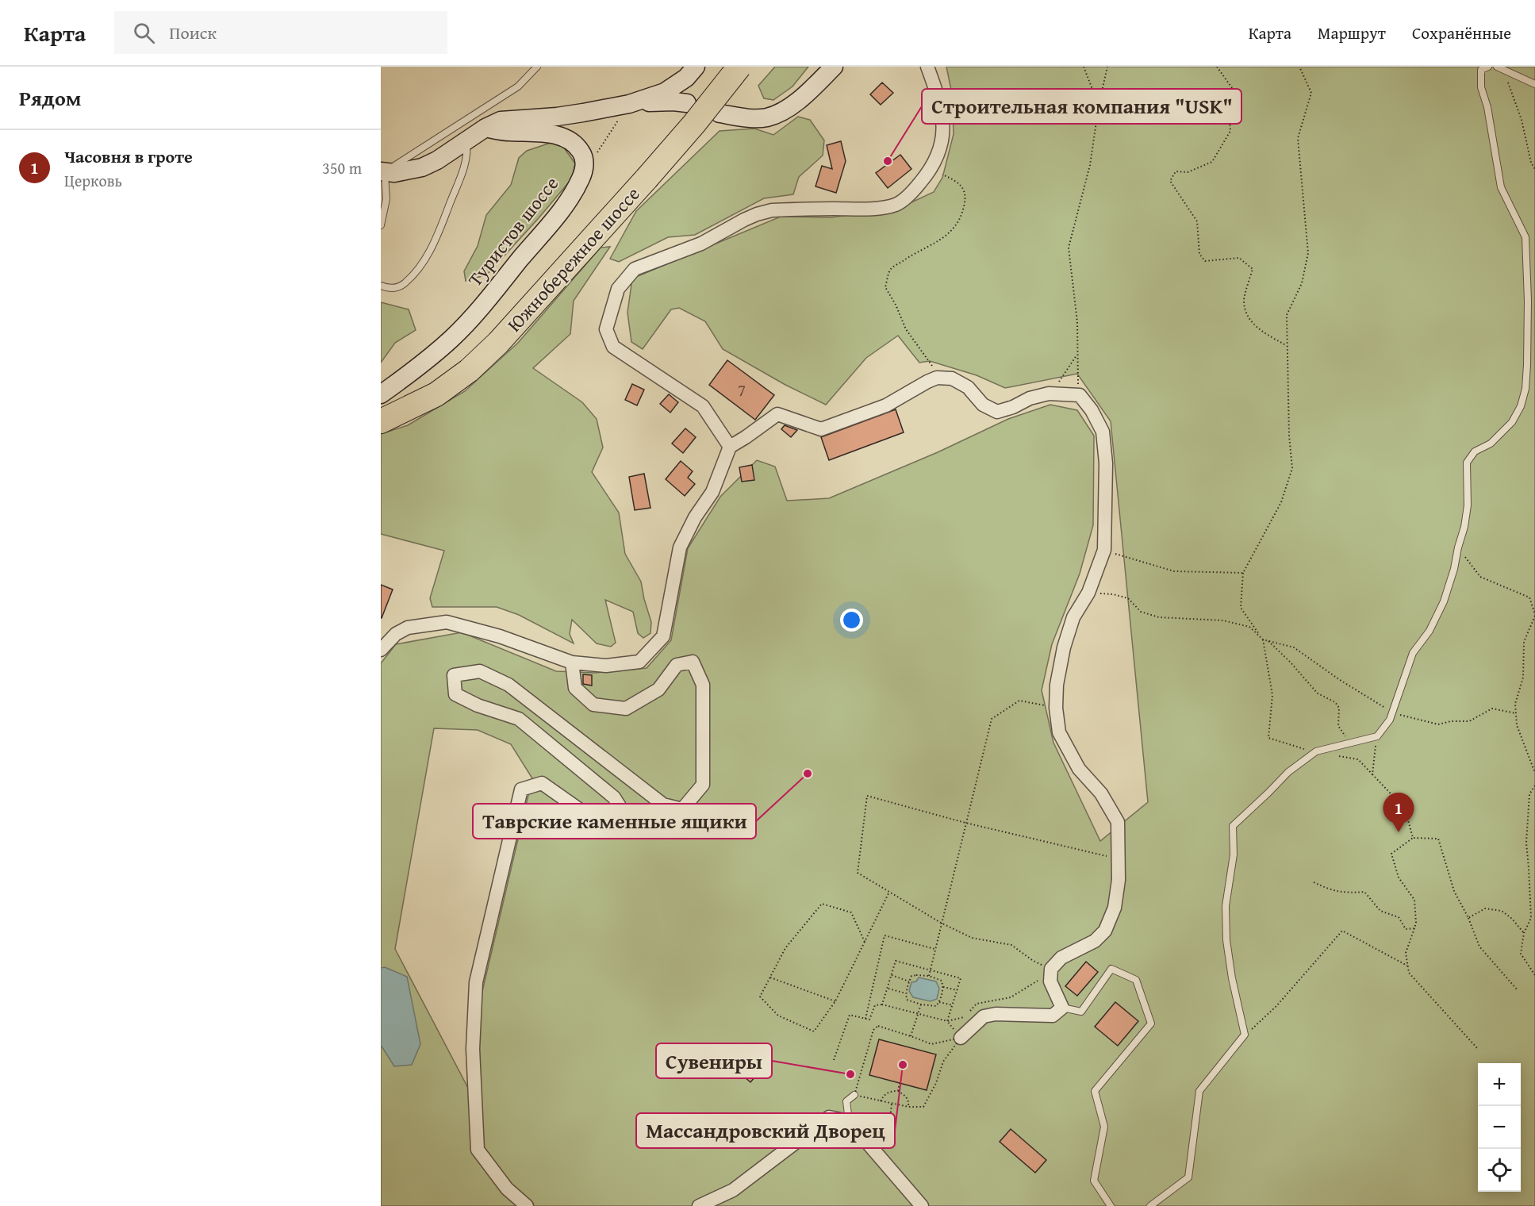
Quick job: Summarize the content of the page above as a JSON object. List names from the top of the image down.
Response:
{
  "streets": {
    "highway": ["Южнобережное шоссе"],
    "main road": ["Туристов шоссе"]
  },
  "places": [
    "Строительная компания \"USK\"",
    "Таврские каменные ящики",
    "Массандровский Дворец",
    "Сувениры"
  ],
  "house_numbers": ["7"],
  "page": {
    "header": "Карта",
    "search": "Поиск",
    "nav": ["Карта", "Маршрут", "Сохранённые"],
    "heading": "Рядом",
    "list": [
      {
        "mark": "1",
        "name": "Часовня в гроте",
        "note": "Церковь",
        "value": "350 m"
      }
    ],
    "pins": "1",
    "map_buttons": ["+", "−"]
  }
}
